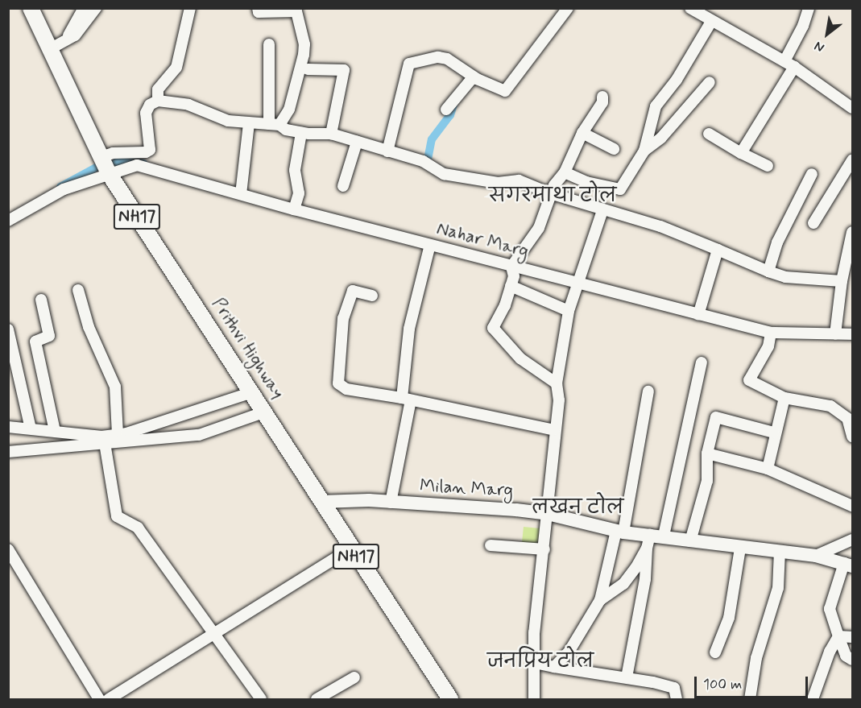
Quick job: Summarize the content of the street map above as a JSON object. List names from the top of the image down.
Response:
{
  "streets": {
    "highway": ["NH17", "Prithvi Highway"],
    "main road": ["Milan Marg"],
    "street": ["Nahar Marg"]
  },
  "crossings": [
    ["Prithvi Highway", "Milan Marg"]
  ],
  "districts": ["सगरमाथा टोल", "लखन टोल", "जनप्रिय टोल"],
  "scale_bar": "100 m",
  "north": "bottom left"
}
